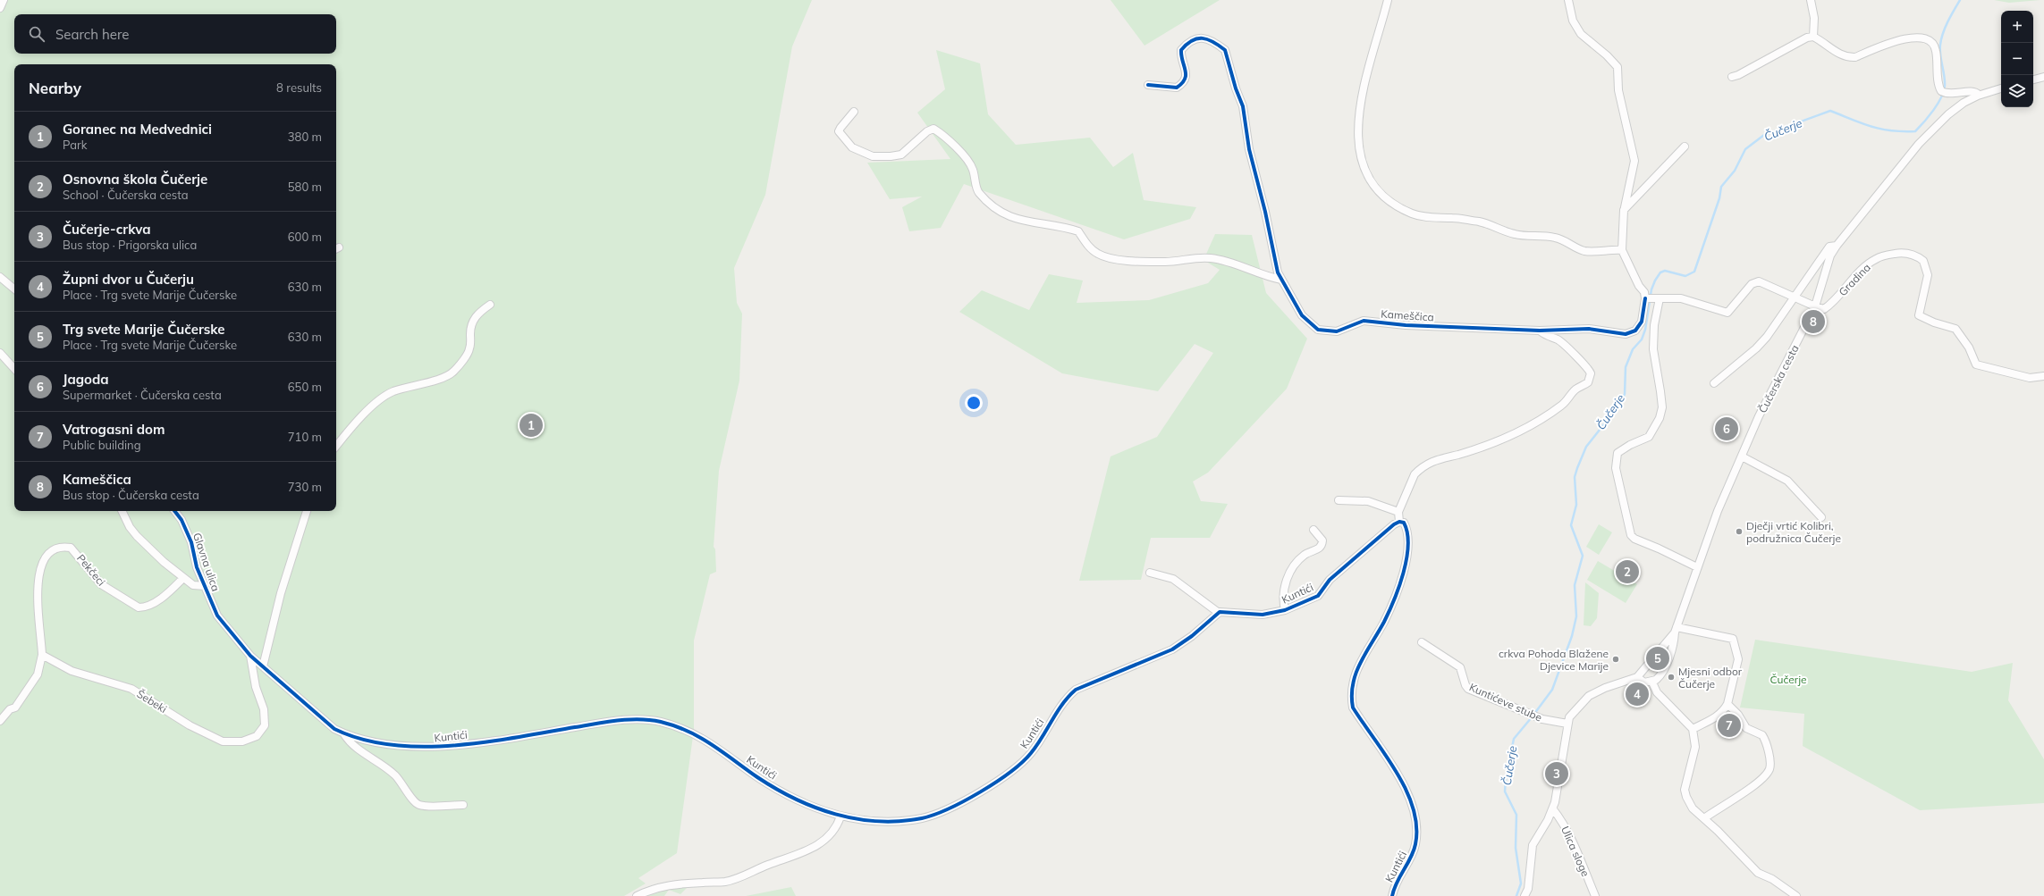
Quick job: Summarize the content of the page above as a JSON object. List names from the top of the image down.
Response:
{
  "streets": {
    "street": [
      "Gradina",
      "Kameščica",
      "Čučerska cesta",
      "Glavna ulica",
      "Pekčeci",
      "Kuntići",
      "Šebeki",
      "Kuntićeve stube",
      "Ulica sloge"
    ]
  },
  "crossings": [
    ["Gradina", "Čučerska cesta"],
    ["Kameščica", "Kuntići"],
    ["Glavna ulica", "Kuntići"],
    ["Glavna ulica", "Šebeki"],
    ["Pekčeci", "Šebeki"],
    ["Kuntići", "Šebeki"]
  ],
  "water": ["Čučerje"],
  "parks": ["Čučerje"],
  "places": ["Dječji vrtić Kolibri, podružnica Čučerje", "crkva Pohoda Blažene Djevice Marije", "Mjesni odbor Čučerje"],
  "page": {
    "map_buttons": ["+", "−"],
    "search": "Search here",
    "heading": ["Nearby", "8 results"],
    "list": [
      {
        "mark": "1",
        "name": "Goranec na Medvednici",
        "note": "Park",
        "value": "380 m"
      },
      {
        "mark": "2",
        "name": "Osnovna škola Čučerje",
        "note": "School · Čučerska cesta",
        "value": "580 m"
      },
      {
        "mark": "3",
        "name": "Čučerje-crkva",
        "note": "Bus stop · Prigorska ulica",
        "value": "600 m"
      },
      {
        "mark": "4",
        "name": "Župni dvor u Čučerju",
        "note": "Place · Trg svete Marije Čučerske",
        "value": "630 m"
      },
      {
        "mark": "5",
        "name": "Trg svete Marije Čučerske",
        "note": "Place · Trg svete Marije Čučerske",
        "value": "630 m"
      },
      {
        "mark": "6",
        "name": "Jagoda",
        "note": "Supermarket · Čučerska cesta",
        "value": "650 m"
      },
      {
        "mark": "7",
        "name": "Vatrogasni dom",
        "note": "Public building",
        "value": "710 m"
      },
      {
        "mark": "8",
        "name": "Kameščica",
        "note": "Bus stop · Čučerska cesta",
        "value": "730 m"
      }
    ],
    "pins": [
      "8",
      "1",
      "6",
      "2",
      "5",
      "4",
      "7",
      "3"
    ]
  }
}
